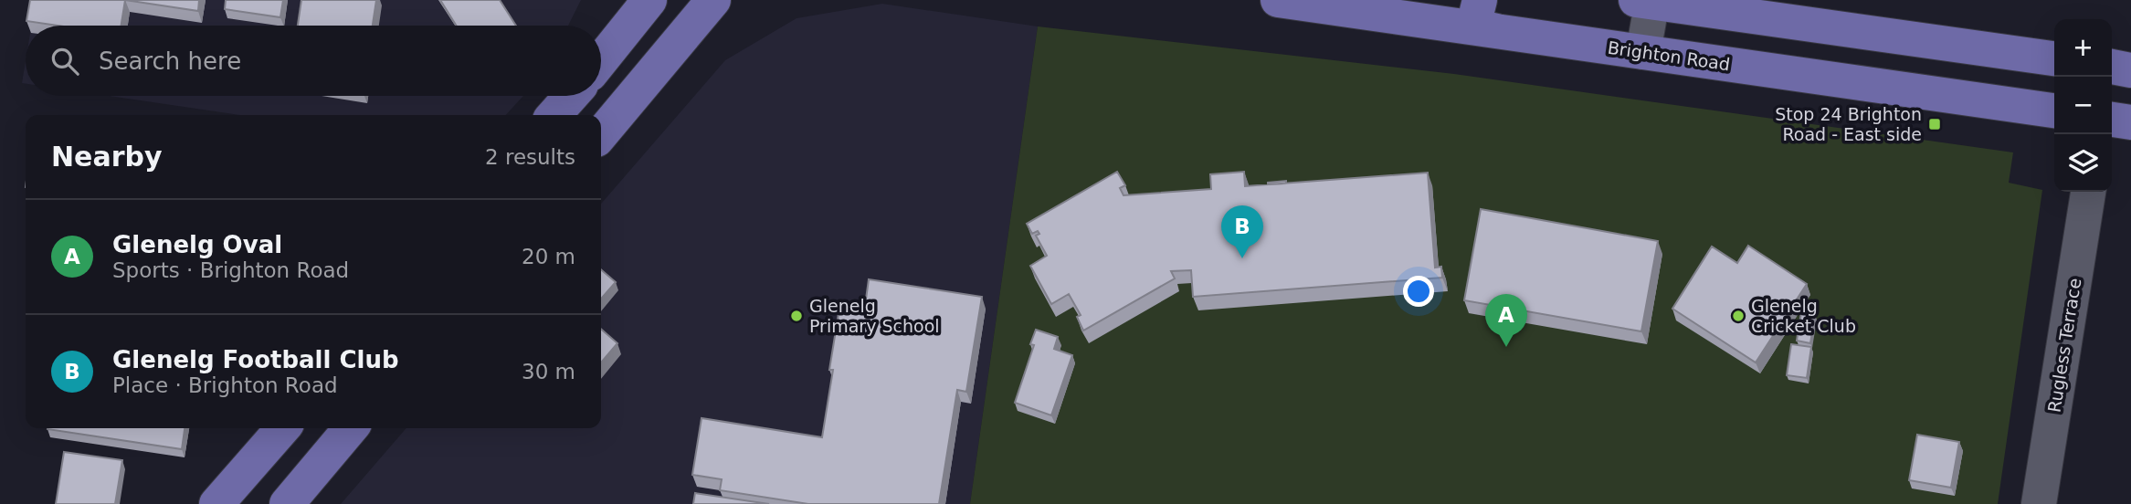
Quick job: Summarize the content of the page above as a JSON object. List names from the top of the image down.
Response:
{
  "streets": {
    "main road": ["Brighton Road"],
    "street": ["Rugless Terrace"]
  },
  "places": {
    "transit": ["Stop 24 Brighton Road - East side"],
    "other": ["Glenelg Primary School", "Glenelg Cricket Club"]
  },
  "page": {
    "map_buttons": ["+", "−"],
    "search": "Search here",
    "heading": ["Nearby", "2 results"],
    "list": [
      {
        "mark": "A",
        "name": "Glenelg Oval",
        "note": "Sports · Brighton Road",
        "value": "20 m"
      },
      {
        "mark": "B",
        "name": "Glenelg Football Club",
        "note": "Place · Brighton Road",
        "value": "30 m"
      }
    ],
    "pins": ["B", "A"]
  }
}
